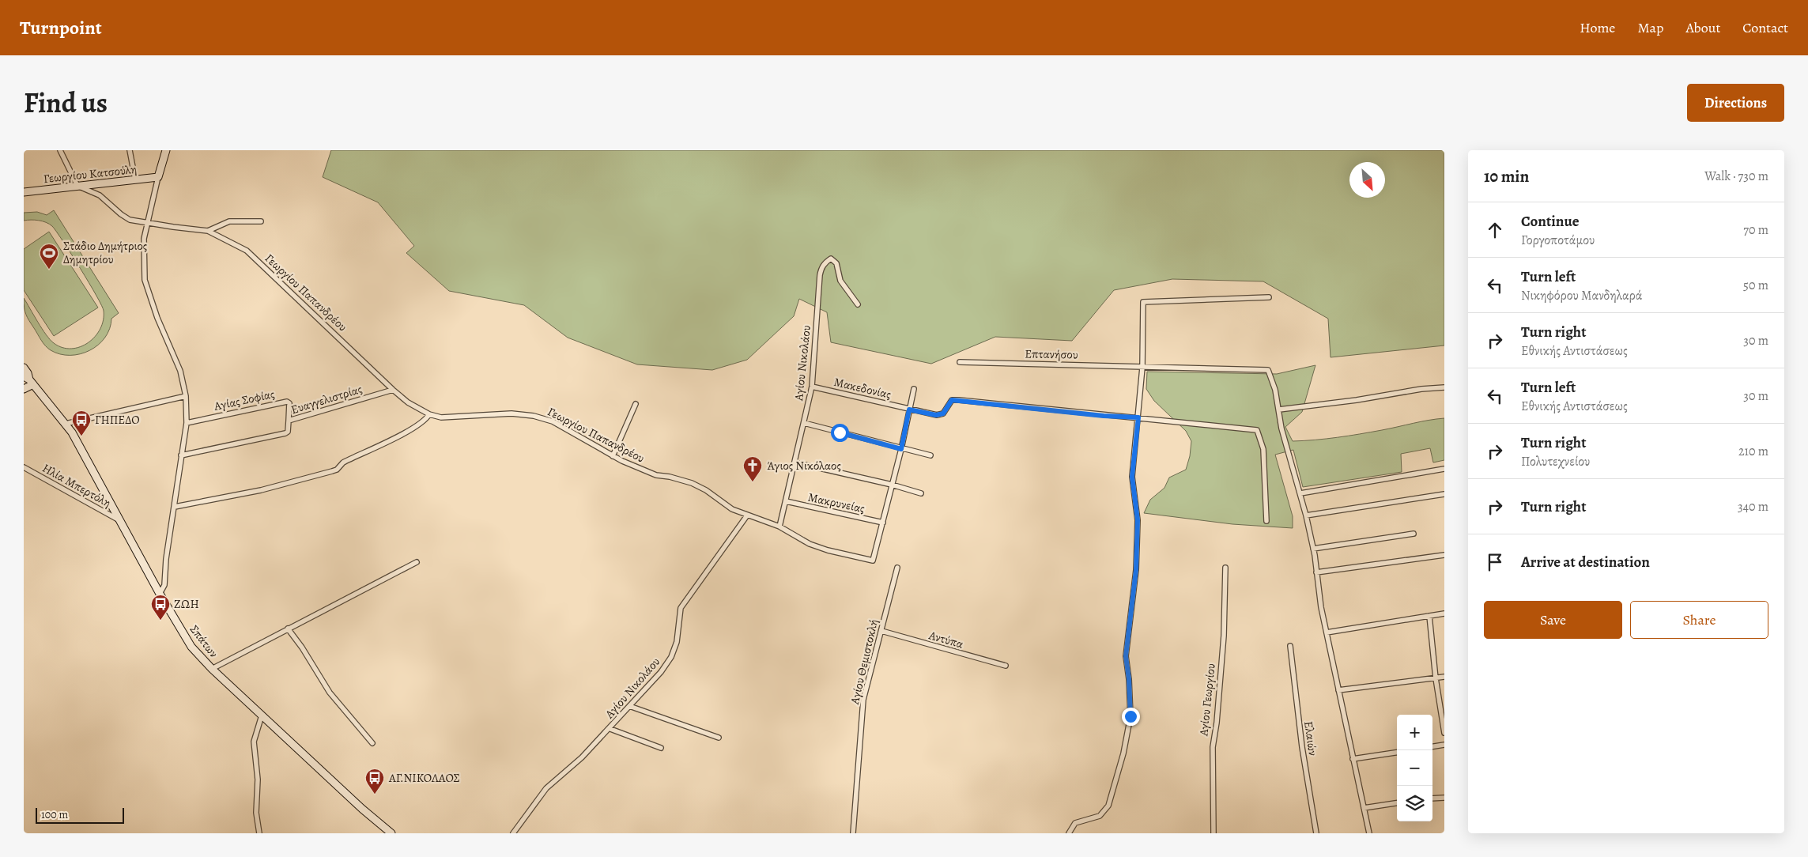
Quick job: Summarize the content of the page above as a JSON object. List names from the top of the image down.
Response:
{
  "streets": {
    "main road": ["Γεωργίου Κατσούλη", "Σπάτων"],
    "street": [
      "Γεωργίου Παπανδρέου",
      "Επτανήσου",
      "Αγίου Νικολάου",
      "Μακεδονίας",
      "Ευαγγελιστρίας",
      "Αγίας Σοφίας",
      "Ηλία Μπερτόλη",
      "Μακρυνείας",
      "Αντύπα",
      "Αγίου Θεμιστοκλή",
      "Αγίου Γεωργίου",
      "Ελαιών"
    ]
  },
  "crossings": [
    ["Γεωργίου Κατσούλη", "Γεωργίου Παπανδρέου"],
    ["Γεωργίου Παπανδρέου", "Αγίου Νικολάου"],
    ["Γεωργίου Παπανδρέου", "Ευαγγελιστρίας"],
    ["Γεωργίου Παπανδρέου", "Μακρυνείας"],
    ["Αγίου Νικολάου", "Μακεδονίας"],
    ["Αγίου Νικολάου", "Μακρυνείας"],
    ["Ευαγγελιστρίας", "Αγίας Σοφίας"],
    ["Ηλία Μπερτόλη", "Σπάτων"],
    ["Αντύπα", "Αγίου Θεμιστοκλή"]
  ],
  "places": {
    "sports": ["Στάδιο Δημήτριος Δημητρίου"],
    "bus stop": ["ΓΗΠΕΔΟ", "ΖΩΗ", "ΑΓ.ΝΙΚΟΛΑΟΣ"],
    "church": ["Άγιος Νικόλαος"]
  },
  "scale_bar": "100 m",
  "north": "bottom right",
  "page": {
    "header": "Turnpoint",
    "nav": [
      "Home",
      "Map",
      "About",
      "Contact"
    ],
    "title": "Find us",
    "buttons": [
      "Directions",
      ["Save", "Share"]
    ],
    "heading": ["10 min", "Walk · 730 m"],
    "list": [
      ["Continue", "Γοργοποτάμου", "70 m"],
      ["Turn left", "Νικηφόρου Μανδηλαρά", "50 m"],
      ["Turn right", "Εθνικής Αντιστάσεως", "30 m"],
      ["Turn left", "Εθνικής Αντιστάσεως", "30 m"],
      ["Turn right", "Πολυτεχνείου", "210 m"],
      ["Turn right", "340 m"],
      "Arrive at destination"
    ],
    "map_buttons": ["+", "−"],
    "scale": "100 m"
  }
}
